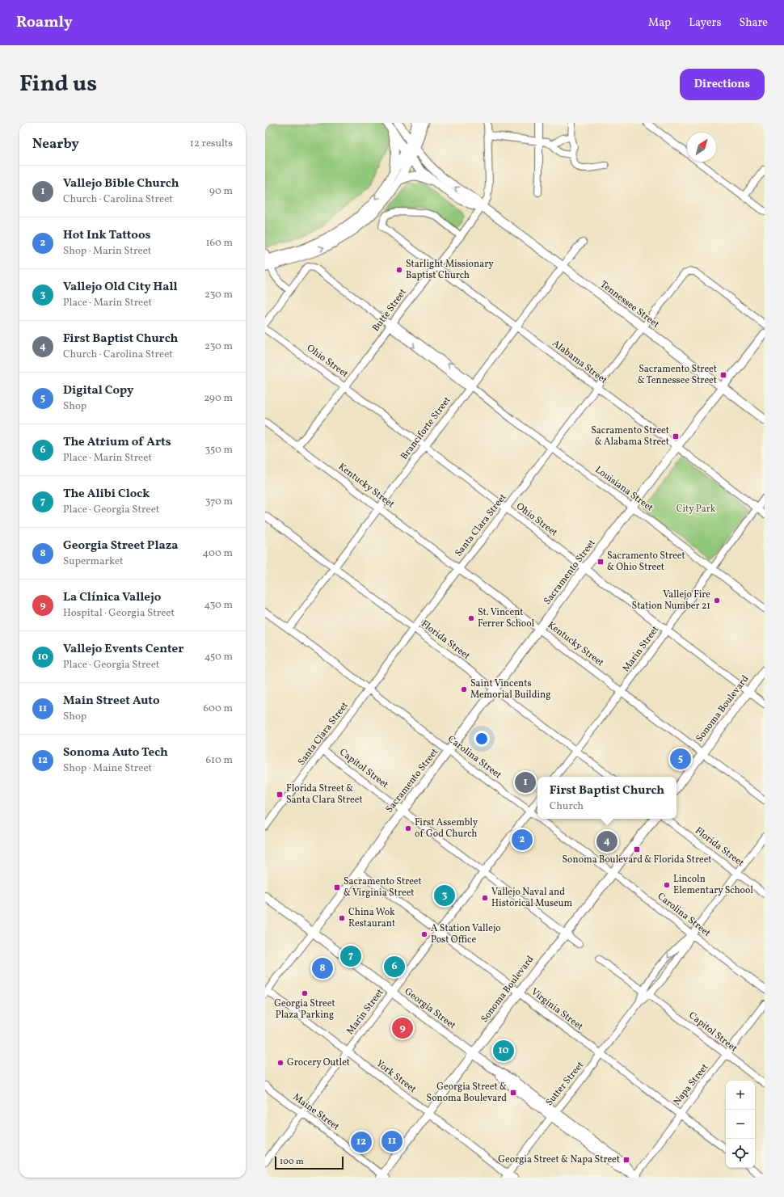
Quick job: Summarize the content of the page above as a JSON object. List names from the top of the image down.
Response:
{
  "streets": {
    "main road": [
      "Tennessee Street",
      "Sacramento Street",
      "Sonoma Boulevard",
      "Georgia Street"
    ],
    "street": [
      "Butte Street",
      "Ohio Street",
      "Alabama Street",
      "Branciforte Street",
      "Kentucky Street",
      "Louisiana Street",
      "Santa Clara Street",
      "Florida Street",
      "Marin Street",
      "Carolina Street",
      "Capitol Street",
      "Virginia Street",
      "York Street",
      "Sutter Street",
      "Napa Street",
      "Maine Street"
    ]
  },
  "crossings": [
    ["Tennessee Street", "Butte Street"],
    ["Tennessee Street", "Branciforte Street"],
    ["Tennessee Street", "Santa Clara Street"],
    ["Tennessee Street", "Sacramento Street"],
    ["Butte Street", "Ohio Street"],
    ["Butte Street", "Alabama Street"],
    ["Butte Street", "Kentucky Street"],
    ["Butte Street", "Louisiana Street"],
    ["Ohio Street", "Branciforte Street"],
    ["Ohio Street", "Santa Clara Street"],
    ["Ohio Street", "Sacramento Street"],
    ["Ohio Street", "Marin Street"],
    ["Ohio Street", "Sonoma Boulevard"],
    ["Alabama Street", "Branciforte Street"],
    ["Alabama Street", "Santa Clara Street"],
    ["Alabama Street", "Sacramento Street"],
    ["Alabama Street", "Marin Street"],
    ["Branciforte Street", "Kentucky Street"],
    ["Branciforte Street", "Louisiana Street"],
    ["Branciforte Street", "Florida Street"],
    ["Branciforte Street", "Carolina Street"],
    ["Kentucky Street", "Santa Clara Street"],
    ["Kentucky Street", "Sacramento Street"],
    ["Kentucky Street", "Marin Street"],
    ["Kentucky Street", "Sonoma Boulevard"],
    ["Louisiana Street", "Santa Clara Street"],
    ["Louisiana Street", "Sacramento Street"],
    ["Louisiana Street", "Marin Street"],
    ["Santa Clara Street", "Florida Street"],
    ["Santa Clara Street", "Carolina Street"],
    ["Santa Clara Street", "Capitol Street"],
    ["Sacramento Street", "Florida Street"],
    ["Sacramento Street", "Carolina Street"],
    ["Sacramento Street", "Capitol Street"],
    ["Sacramento Street", "Georgia Street"],
    ["Sacramento Street", "Virginia Street"],
    ["Sacramento Street", "York Street"],
    ["Florida Street", "Marin Street"],
    ["Florida Street", "Sutter Street"],
    ["Marin Street", "Carolina Street"],
    ["Marin Street", "Capitol Street"],
    ["Marin Street", "Georgia Street"],
    ["Marin Street", "Virginia Street"],
    ["Marin Street", "York Street"],
    ["Marin Street", "Maine Street"],
    ["Sonoma Boulevard", "Carolina Street"],
    ["Sonoma Boulevard", "Capitol Street"],
    ["Sonoma Boulevard", "Georgia Street"],
    ["Sonoma Boulevard", "Virginia Street"],
    ["Sonoma Boulevard", "York Street"],
    ["Sonoma Boulevard", "Maine Street"],
    ["Carolina Street", "Sutter Street"],
    ["Capitol Street", "Sutter Street"],
    ["Capitol Street", "Napa Street"],
    ["Georgia Street", "Sutter Street"],
    ["Georgia Street", "Napa Street"],
    ["Virginia Street", "Sutter Street"],
    ["Virginia Street", "Napa Street"],
    ["York Street", "Sutter Street"]
  ],
  "parks": ["City Park"],
  "places": {
    "other": [
      "Starlight Missionary Baptist Church",
      "Vallejo Fire Station Number 21",
      "St. Vincent Ferrer School",
      "Saint Vincents Memorial Building",
      "First Assembly of God Church",
      "Lincoln Elementary School",
      "Vallejo Naval and Historical Museum",
      "China Wok Restaurant",
      "A Station Vallejo Post Office",
      "Georgia Street Plaza Parking",
      "Grocery Outlet"
    ],
    "transit": [
      "Sacramento Street & Tennessee Street",
      "Sacramento Street & Alabama Street",
      "Sacramento Street & Ohio Street",
      "Florida Street & Santa Clara Street",
      "Sonoma Boulevard & Florida Street",
      "Sacramento Street & Virginia Street",
      "Georgia Street & Sonoma Boulevard",
      "Georgia Street & Napa Street"
    ]
  },
  "scale_bar": "100 m",
  "north": "top right",
  "page": {
    "header": "Roamly",
    "nav": ["Map", "Layers", "Share"],
    "title": "Find us",
    "buttons": "Directions",
    "heading": ["Nearby", "12 results"],
    "list": [
      {
        "mark": "1",
        "name": "Vallejo Bible Church",
        "note": "Church · Carolina Street",
        "value": "90 m"
      },
      {
        "mark": "2",
        "name": "Hot Ink Tattoos",
        "note": "Shop · Marin Street",
        "value": "160 m"
      },
      {
        "mark": "3",
        "name": "Vallejo Old City Hall",
        "note": "Place · Marin Street",
        "value": "230 m"
      },
      {
        "mark": "4",
        "name": "First Baptist Church",
        "note": "Church · Carolina Street",
        "value": "230 m"
      },
      {
        "mark": "5",
        "name": "Digital Copy",
        "note": "Shop",
        "value": "290 m"
      },
      {
        "mark": "6",
        "name": "The Atrium of Arts",
        "note": "Place · Marin Street",
        "value": "350 m"
      },
      {
        "mark": "7",
        "name": "The Alibi Clock",
        "note": "Place · Georgia Street",
        "value": "370 m"
      },
      {
        "mark": "8",
        "name": "Georgia Street Plaza",
        "note": "Supermarket",
        "value": "400 m"
      },
      {
        "mark": "9",
        "name": "La Clínica Vallejo",
        "note": "Hospital · Georgia Street",
        "value": "430 m"
      },
      {
        "mark": "10",
        "name": "Vallejo Events Center",
        "note": "Place · Georgia Street",
        "value": "450 m"
      },
      {
        "mark": "11",
        "name": "Main Street Auto",
        "note": "Shop",
        "value": "600 m"
      },
      {
        "mark": "12",
        "name": "Sonoma Auto Tech",
        "note": "Shop · Maine Street",
        "value": "610 m"
      }
    ],
    "pins": [
      "5",
      "1",
      "2",
      "4",
      "3",
      "7",
      "6",
      "8",
      "9",
      "10",
      "11",
      "12"
    ],
    "popup": ["First Baptist Church", "Church"],
    "map_buttons": ["+", "−"],
    "scale": "100 m"
  }
}
